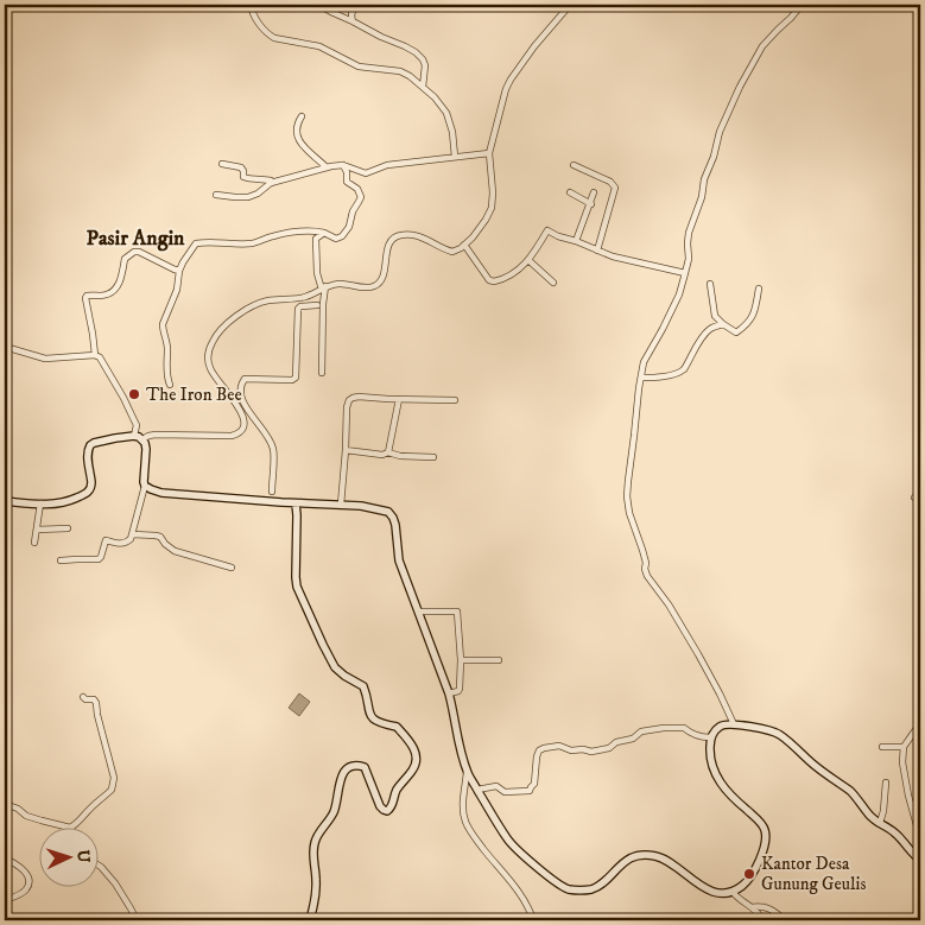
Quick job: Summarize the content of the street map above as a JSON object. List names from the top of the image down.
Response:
{
  "districts": ["Pasir Angin"],
  "places": ["The Iron Bee", "Kantor Desa Gunung Geulis"],
  "north": "right"
}
